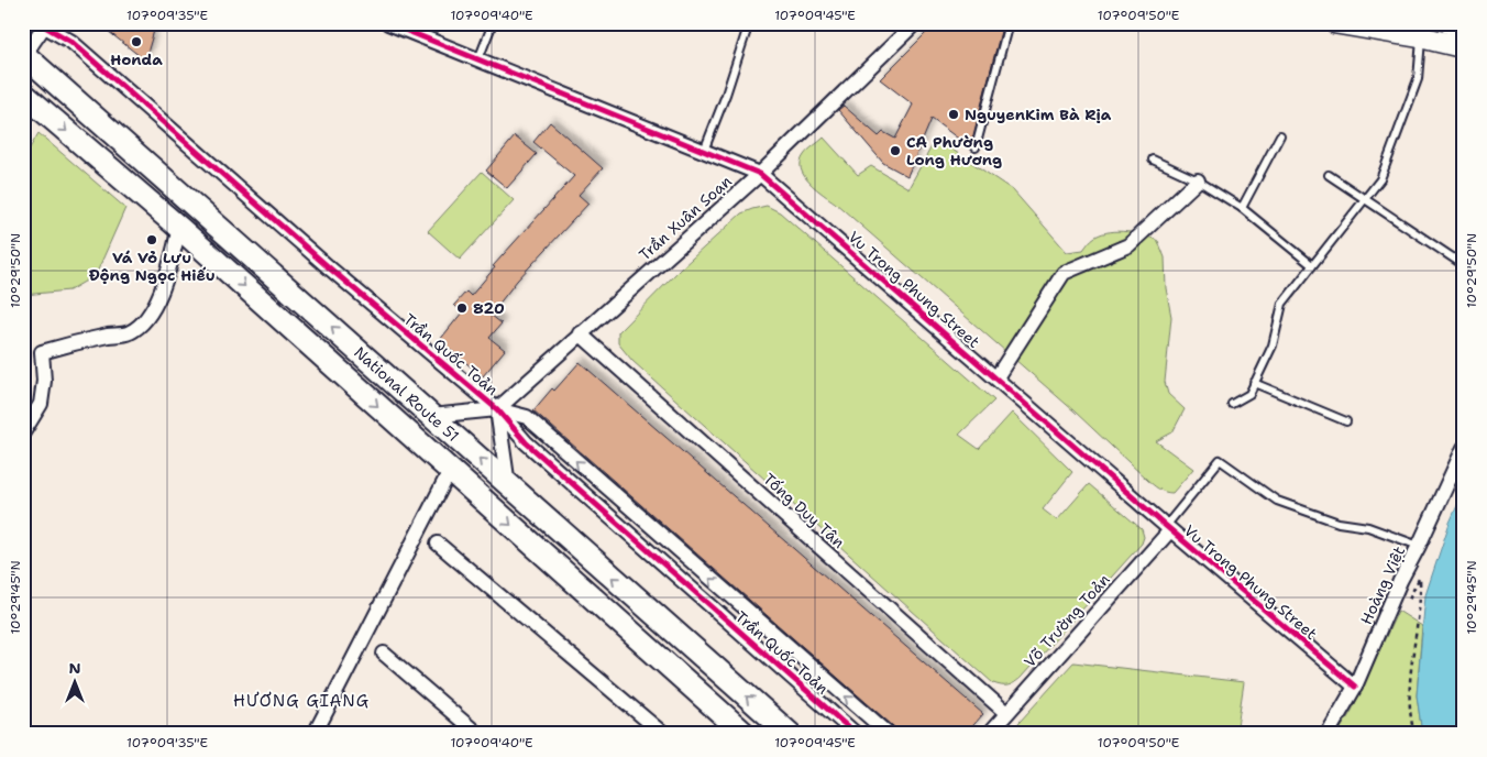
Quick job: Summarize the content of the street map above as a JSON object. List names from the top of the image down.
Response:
{
  "streets": {
    "highway": ["National Route 51"],
    "street": [
      "Trần Xuân Soạn",
      "Vu Trong Phung Street",
      "Trần Quốc Toản",
      "Tống Duy Tân",
      "Hoàng Việt",
      "Võ Trường Toản"
    ]
  },
  "crossings": [
    ["Trần Xuân Soạn", "Vu Trong Phung Street"],
    ["Trần Xuân Soạn", "Trần Quốc Toản"],
    ["Trần Xuân Soạn", "Tống Duy Tân"],
    ["Vu Trong Phung Street", "Hoàng Việt"],
    ["Vu Trong Phung Street", "Võ Trường Toản"],
    ["Tống Duy Tân", "Võ Trường Toản"]
  ],
  "districts": ["HƯƠNG GIANG"],
  "places": [
    "Honda",
    "NguyenKim Bà Rịa",
    "CA Phường Long Hương",
    "Vá Vỏ Lưu Động Ngọc Hiếu",
    "820"
  ],
  "north": "top",
  "coordinates": [
    "107°09'35\"E",
    "107°09'40\"E",
    "107°09'45\"E",
    "107°09'50\"E",
    "10°29'50\"N",
    "10°29'45\"N"
  ]
}
